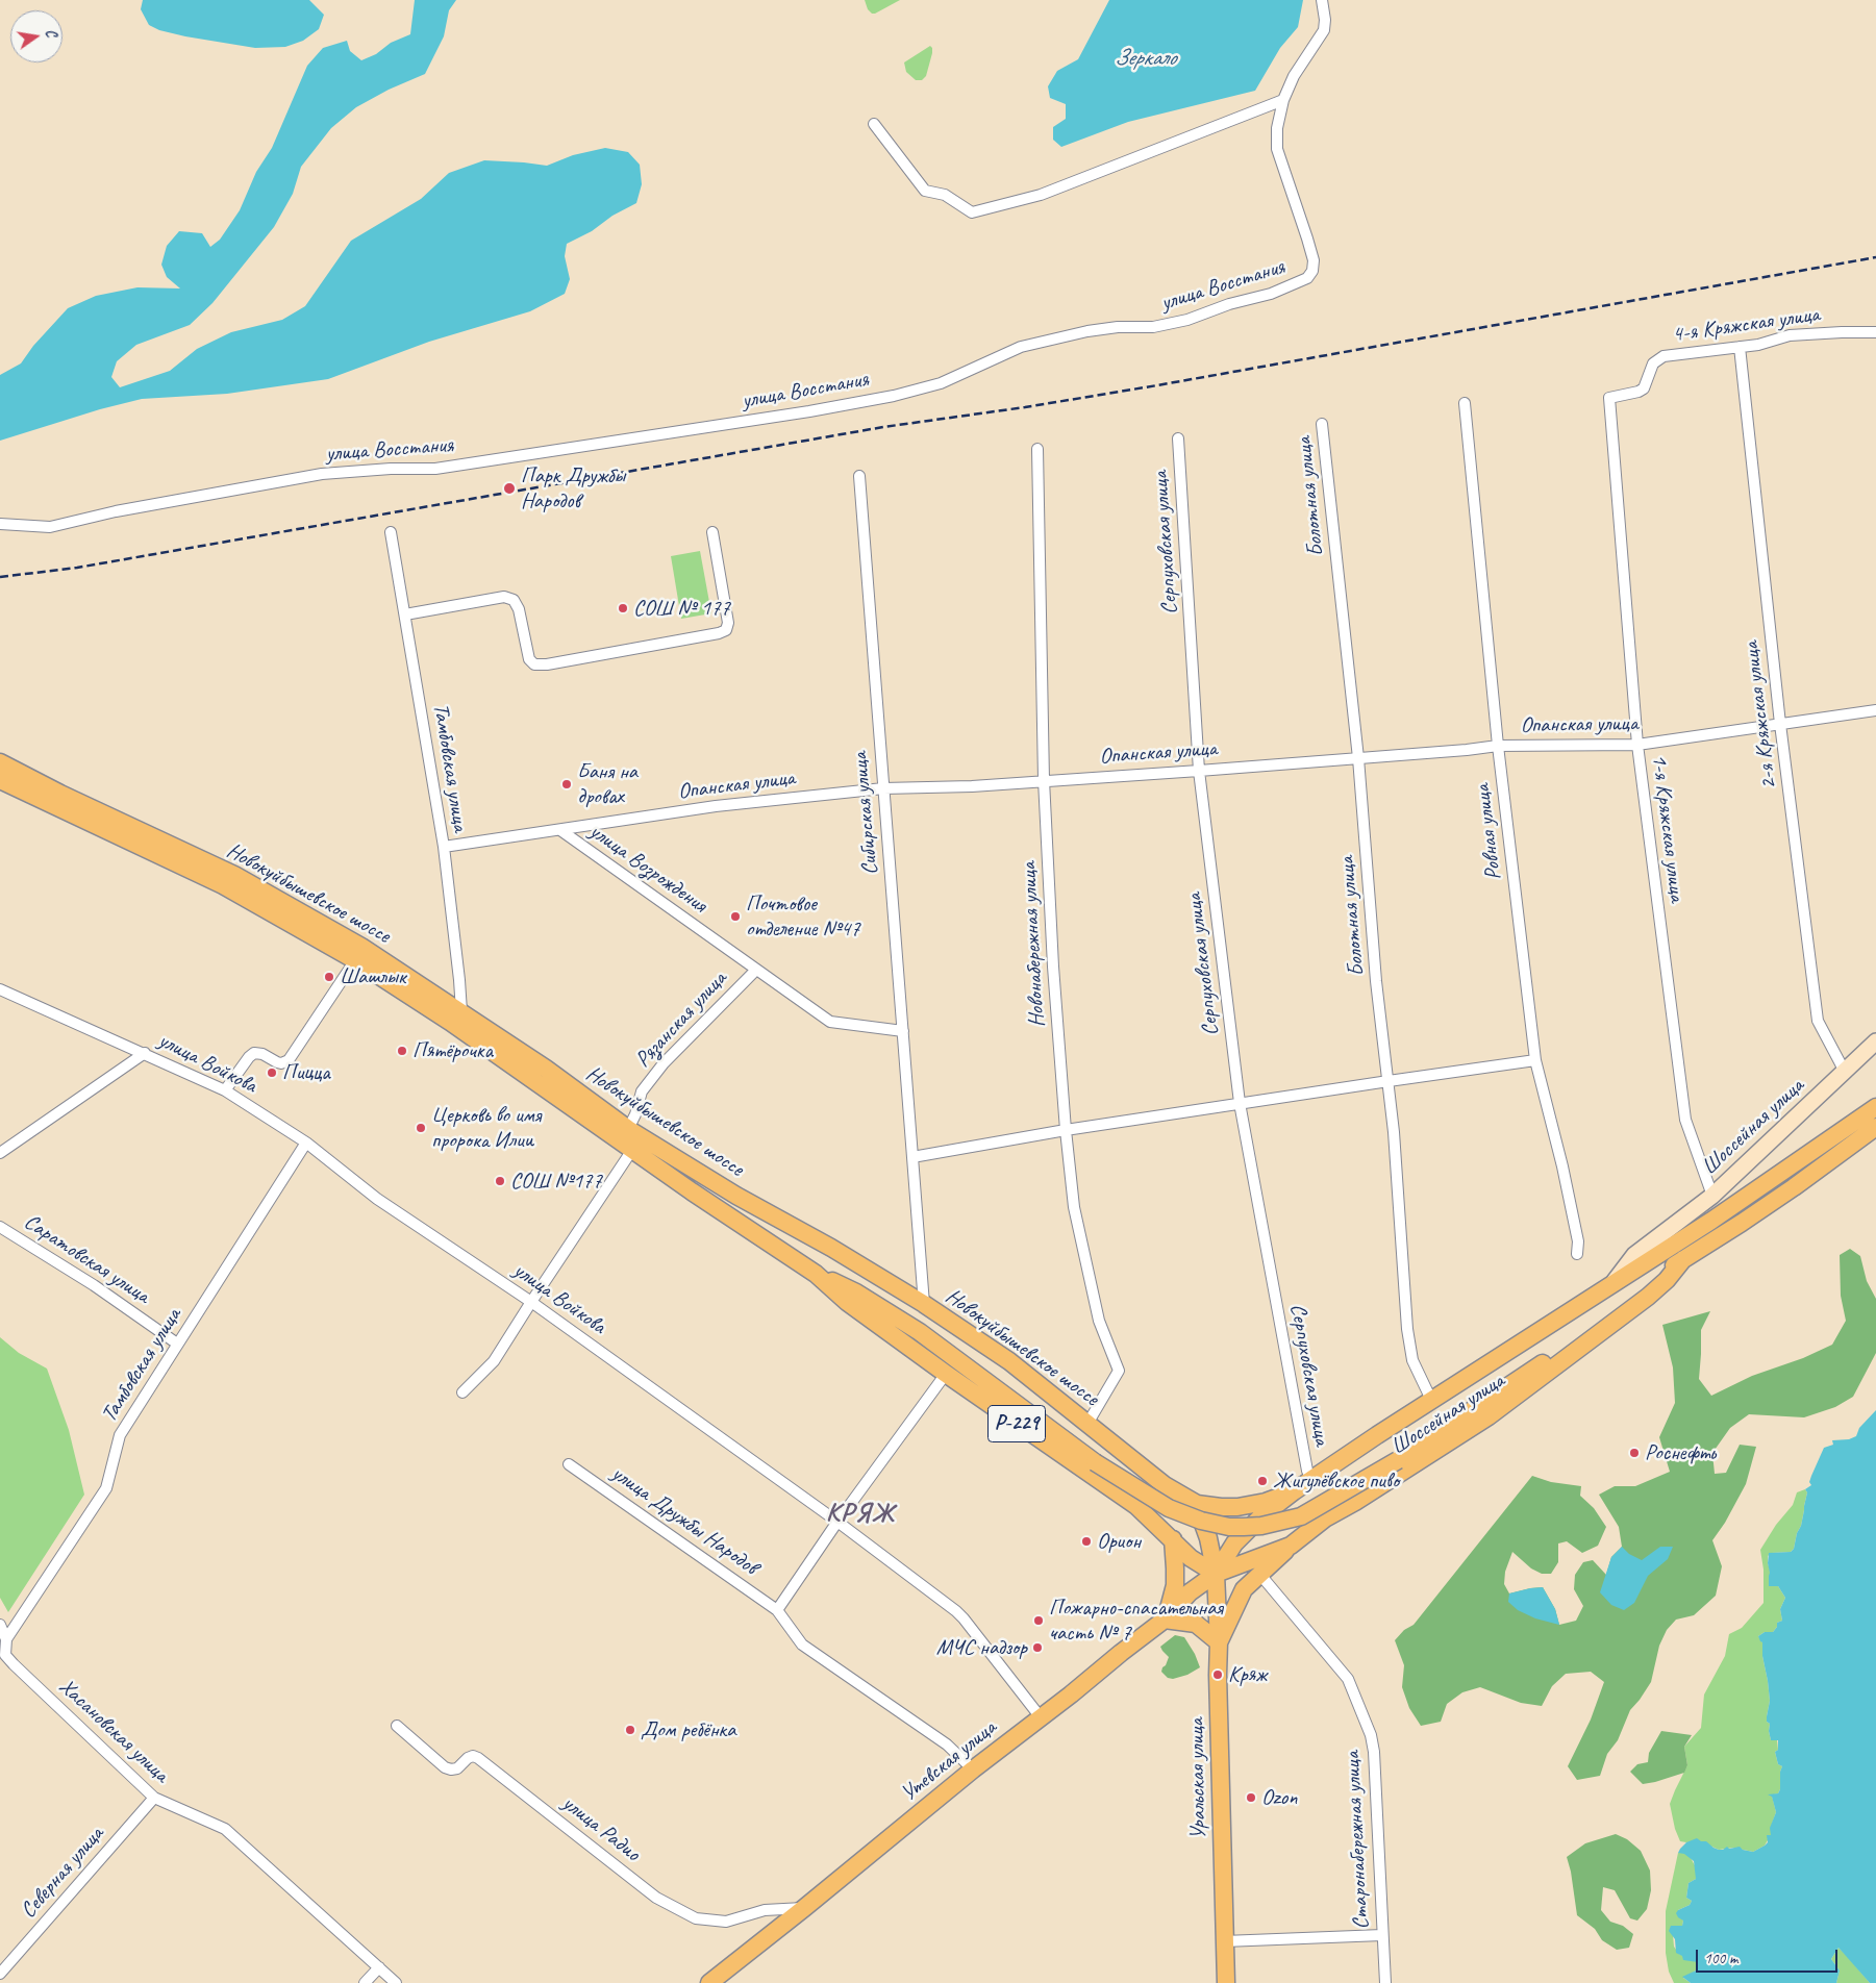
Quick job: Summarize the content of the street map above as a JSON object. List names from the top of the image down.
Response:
{
  "streets": {
    "main road": [
      "Новокуйбышевское шоссе",
      "Шоссейная улица",
      "Р-229",
      "Утевская улица",
      "Уральская улица"
    ],
    "street": [
      "улица Восстания",
      "4-я Кряжская улица",
      "Болотная улица",
      "Серпуховская улица",
      "2-я Кряжская улица",
      "Опанская улица",
      "Тамбовская улица",
      "Сибирская улица",
      "1-я Кряжская улица",
      "Ровная улица",
      "улица Возрождения",
      "Новонабережная улица",
      "Рязанская улица",
      "улица Войкова",
      "Саратовская улица",
      "улица Дружбы Народов",
      "Хасановская улица",
      "улица Радио",
      "Старонабережная улица",
      "Северная улица"
    ]
  },
  "crossings": [
    ["4-я Кряжская улица", "2-я Кряжская улица"],
    ["4-я Кряжская улица", "1-я Кряжская улица"],
    ["Болотная улица", "Опанская улица"],
    ["Болотная улица", "Шоссейная улица"],
    ["Серпуховская улица", "Опанская улица"],
    ["Серпуховская улица", "Новокуйбышевское шоссе"],
    ["Серпуховская улица", "Шоссейная улица"],
    ["2-я Кряжская улица", "Опанская улица"],
    ["2-я Кряжская улица", "Шоссейная улица"],
    ["Опанская улица", "Тамбовская улица"],
    ["Опанская улица", "Сибирская улица"],
    ["Опанская улица", "1-я Кряжская улица"],
    ["Опанская улица", "Ровная улица"],
    ["Опанская улица", "улица Возрождения"],
    ["Опанская улица", "Новонабережная улица"],
    ["Тамбовская улица", "Новокуйбышевское шоссе"],
    ["Тамбовская улица", "улица Войкова"],
    ["Тамбовская улица", "Саратовская улица"],
    ["Тамбовская улица", "Хасановская улица"],
    ["Сибирская улица", "улица Возрождения"],
    ["Сибирская улица", "Новокуйбышевское шоссе"],
    ["1-я Кряжская улица", "Шоссейная улица"],
    ["улица Возрождения", "Рязанская улица"],
    ["Новокуйбышевское шоссе", "Новонабережная улица"],
    ["Новокуйбышевское шоссе", "Рязанская улица"],
    ["Новокуйбышевское шоссе", "Шоссейная улица"],
    ["Новокуйбышевское шоссе", "Утевская улица"],
    ["Новокуйбышевское шоссе", "Уральская улица"],
    ["улица Войкова", "Утевская улица"],
    ["Шоссейная улица", "Утевская улица"],
    ["Шоссейная улица", "Уральская улица"],
    ["улица Дружбы Народов", "Утевская улица"],
    ["Хасановская улица", "Северная улица"],
    ["Утевская улица", "Уральская улица"],
    ["Утевская улица", "улица Радио"]
  ],
  "districts": ["КРЯЖ"],
  "water": ["Зеркало"],
  "places": [
    "Парк Дружбы Народов",
    "СОШ № 177",
    "Баня на дровах",
    "Почтовое отделение №47",
    "Шашлык",
    "Пятёрочка",
    "Пицца",
    "Церковь во имя пророка Илии",
    "СОШ №177",
    "Роснефть",
    "Жигулёвское пиво",
    "Орион",
    "Пожарно-спасательная часть № 7",
    "МЧС надзор",
    "Кряж",
    "Дом ребёнка",
    "Ozon"
  ],
  "scale_bar": "100 m",
  "north": "right"
}
